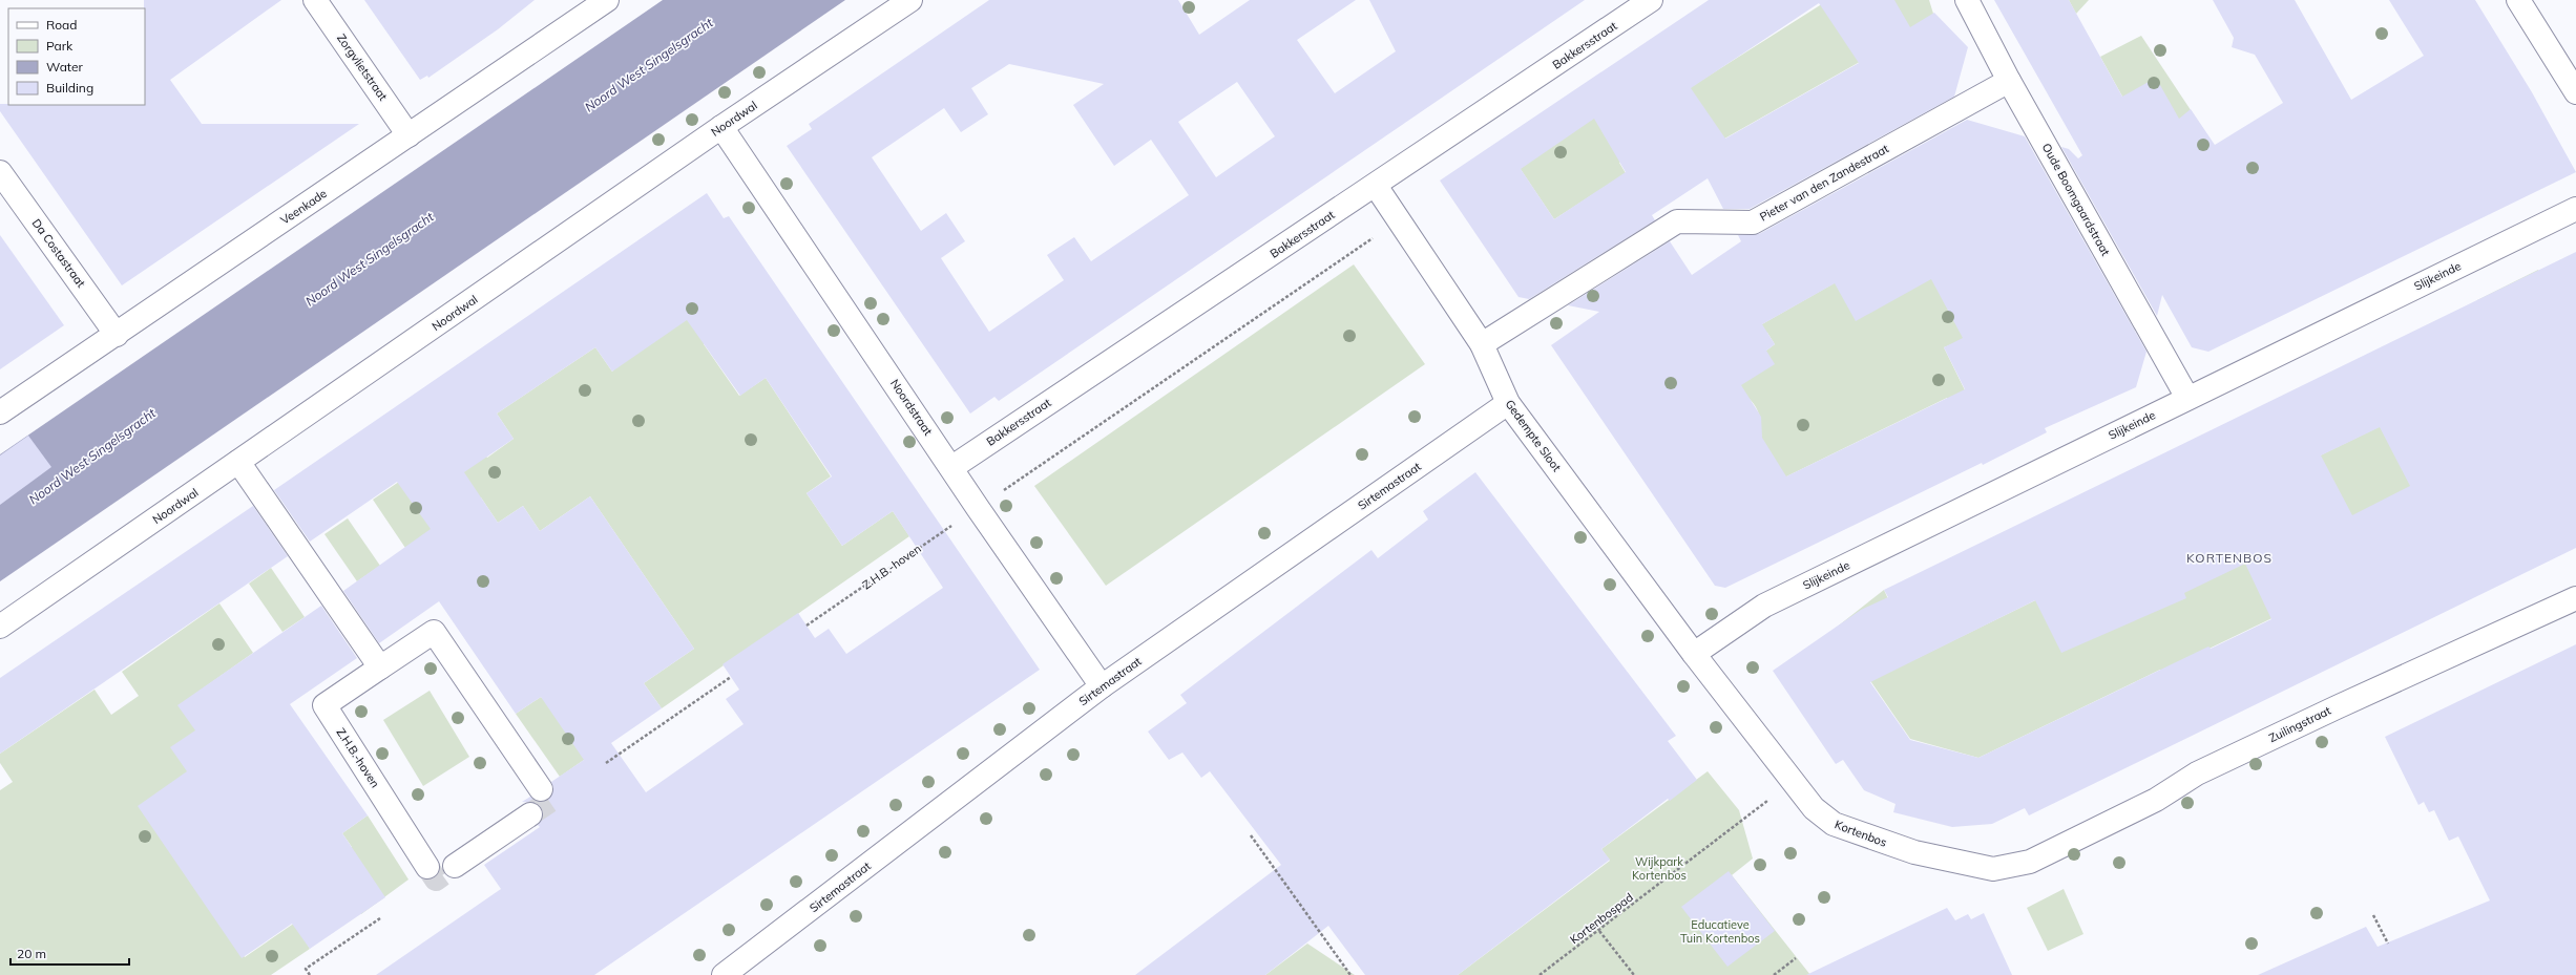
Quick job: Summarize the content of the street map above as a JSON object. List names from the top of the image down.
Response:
{
  "streets": {
    "street": [
      "Bakkersstraat",
      "Zorgvlietstraat",
      "Noordwal",
      "Pieter van den Zandestraat",
      "Oude Boomgaardstraat",
      "Veenkade",
      "Da Costastraat",
      "Slijkeinde",
      "Noordstraat",
      "Gedempte Sloot",
      "Sirtemastraat",
      "Z.H.B.-hoven",
      "Zuilingstraat",
      "Kortenbos"
    ],
    "path": ["Kortenbospad"]
  },
  "crossings": [
    ["Bakkersstraat", "Noordstraat"],
    ["Bakkersstraat", "Gedempte Sloot"],
    ["Zorgvlietstraat", "Veenkade"],
    ["Noordwal", "Noordstraat"],
    ["Pieter van den Zandestraat", "Oude Boomgaardstraat"],
    ["Pieter van den Zandestraat", "Gedempte Sloot"],
    ["Oude Boomgaardstraat", "Slijkeinde"],
    ["Veenkade", "Da Costastraat"],
    ["Slijkeinde", "Gedempte Sloot"],
    ["Slijkeinde", "Kortenbos"],
    ["Noordstraat", "Sirtemastraat"],
    ["Noordstraat", "Z.H.B.-hoven"],
    ["Gedempte Sloot", "Sirtemastraat"],
    ["Gedempte Sloot", "Z.H.B.-hoven"],
    ["Gedempte Sloot", "Kortenbos"],
    ["Zuilingstraat", "Kortenbos"],
    ["Kortenbos", "Kortenbospad"]
  ],
  "districts": ["KORTENBOS"],
  "water": ["Noord West Singelsgracht"],
  "parks": ["Wijkpark Kortenbos", "Educatieve Tuin Kortenbos"],
  "legend": [
    "Road",
    "Park",
    "Water",
    "Building"
  ],
  "scale_bar": "20 m"
}
